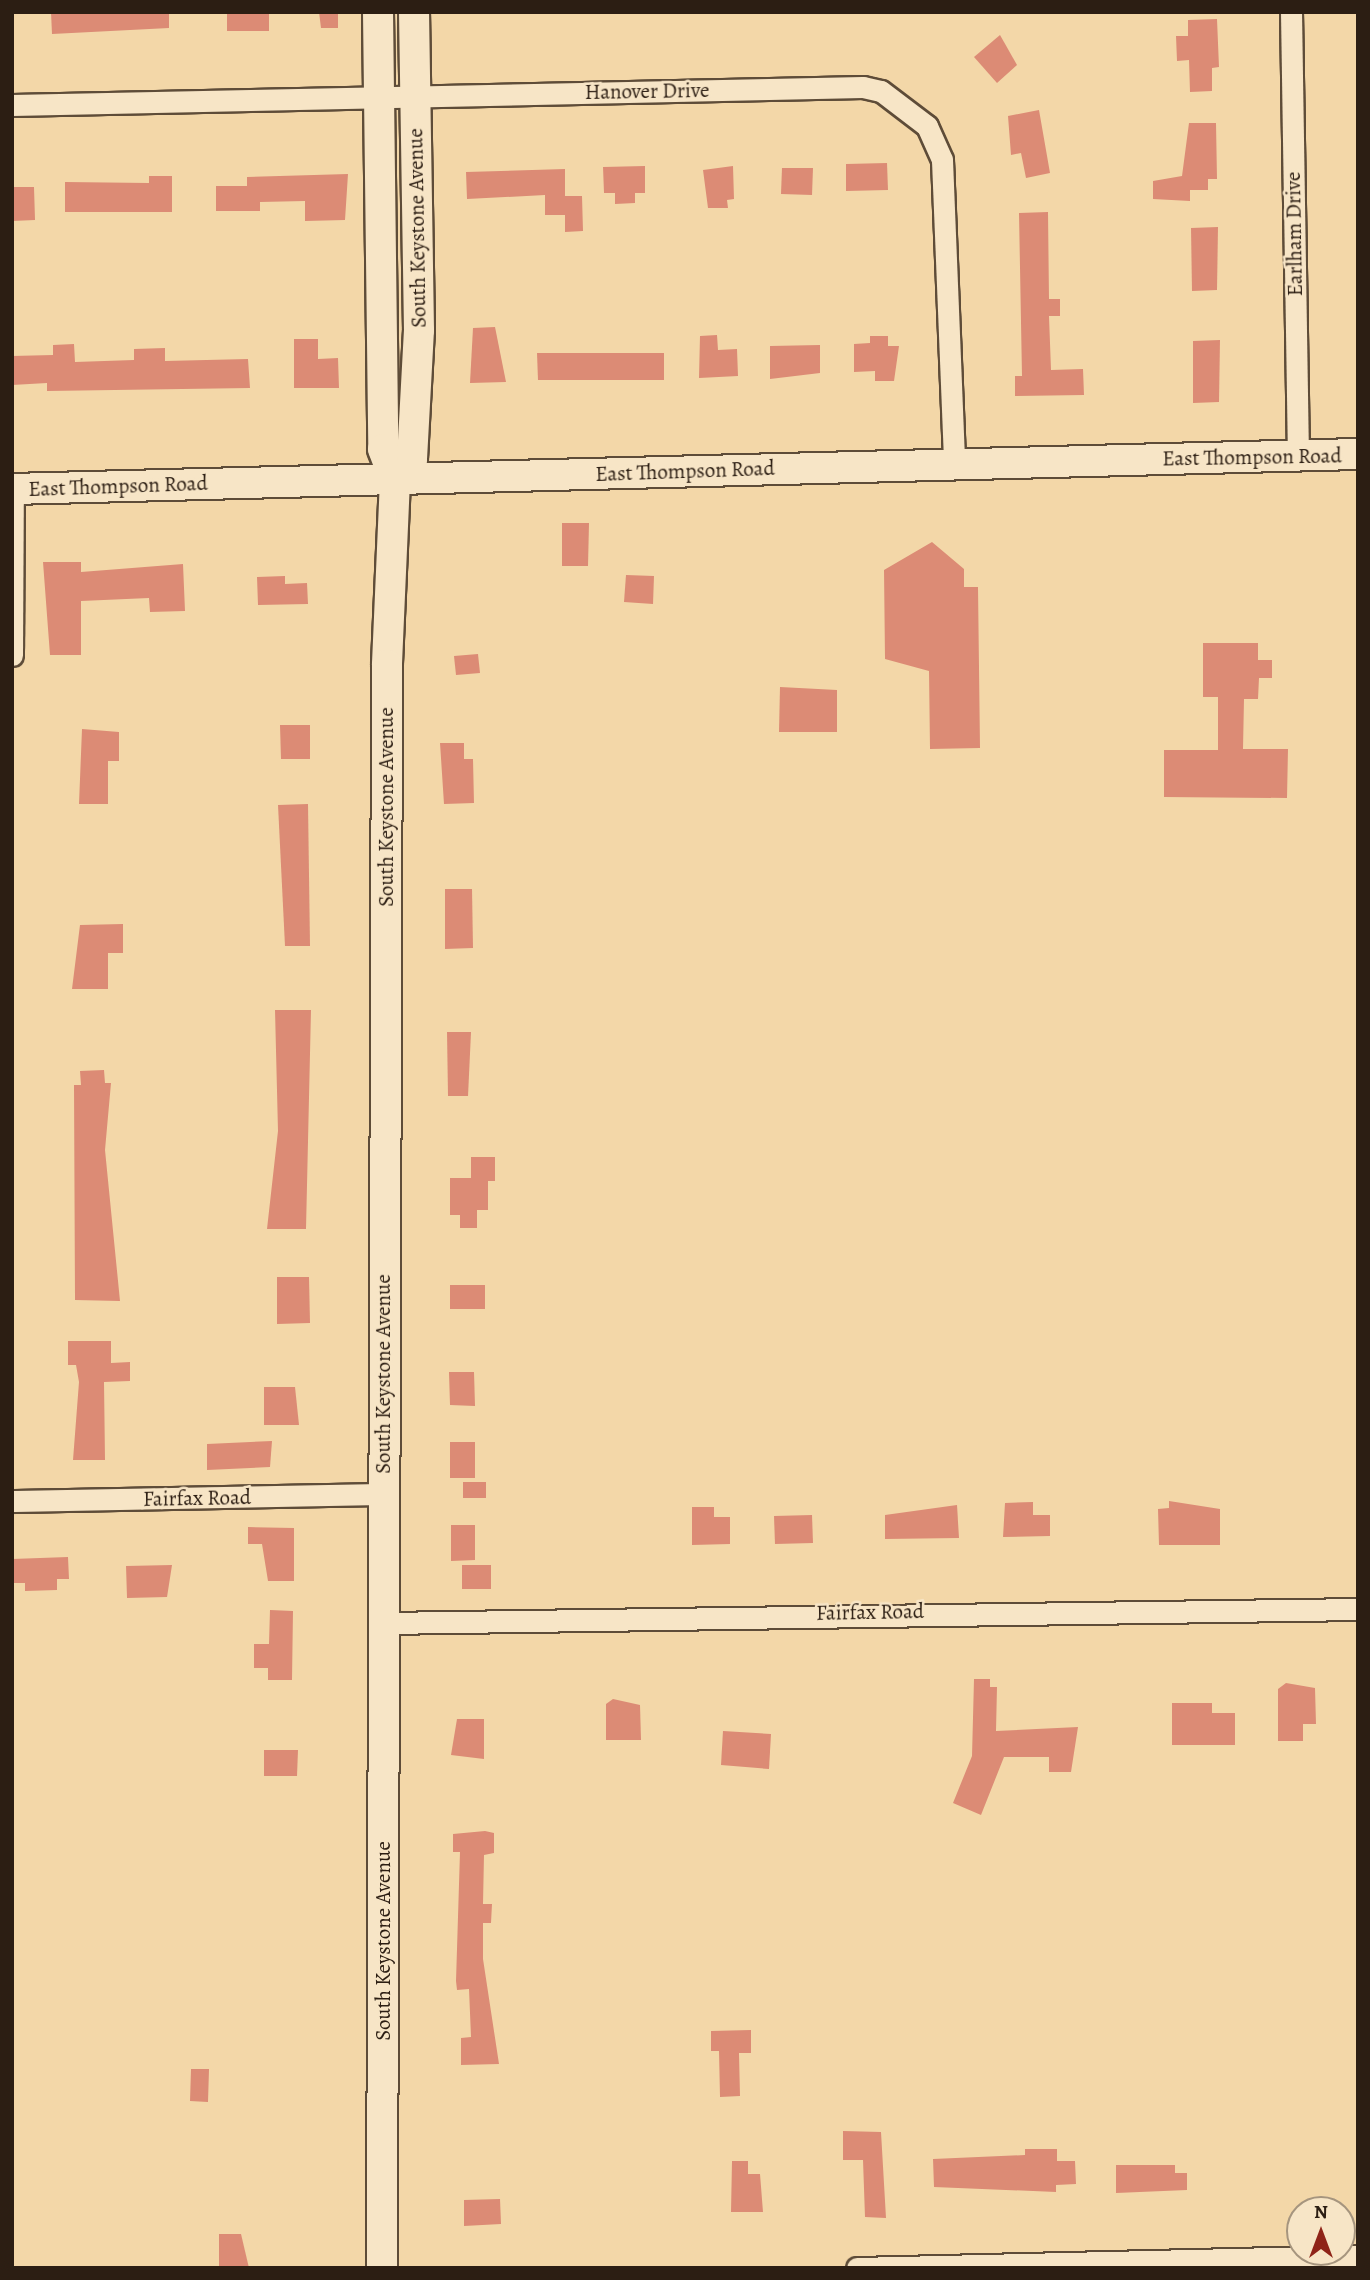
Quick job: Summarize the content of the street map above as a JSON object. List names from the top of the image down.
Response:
{
  "streets": {
    "main road": ["South Keystone Avenue", "East Thompson Road"],
    "street": ["Hanover Drive", "Earlham Drive", "Fairfax Road"]
  },
  "crossings": [
    ["Hanover Drive", "South Keystone Avenue"],
    ["Hanover Drive", "East Thompson Road"],
    ["South Keystone Avenue", "East Thompson Road"],
    ["South Keystone Avenue", "Fairfax Road"],
    ["Earlham Drive", "East Thompson Road"]
  ],
  "north": "top"
}
